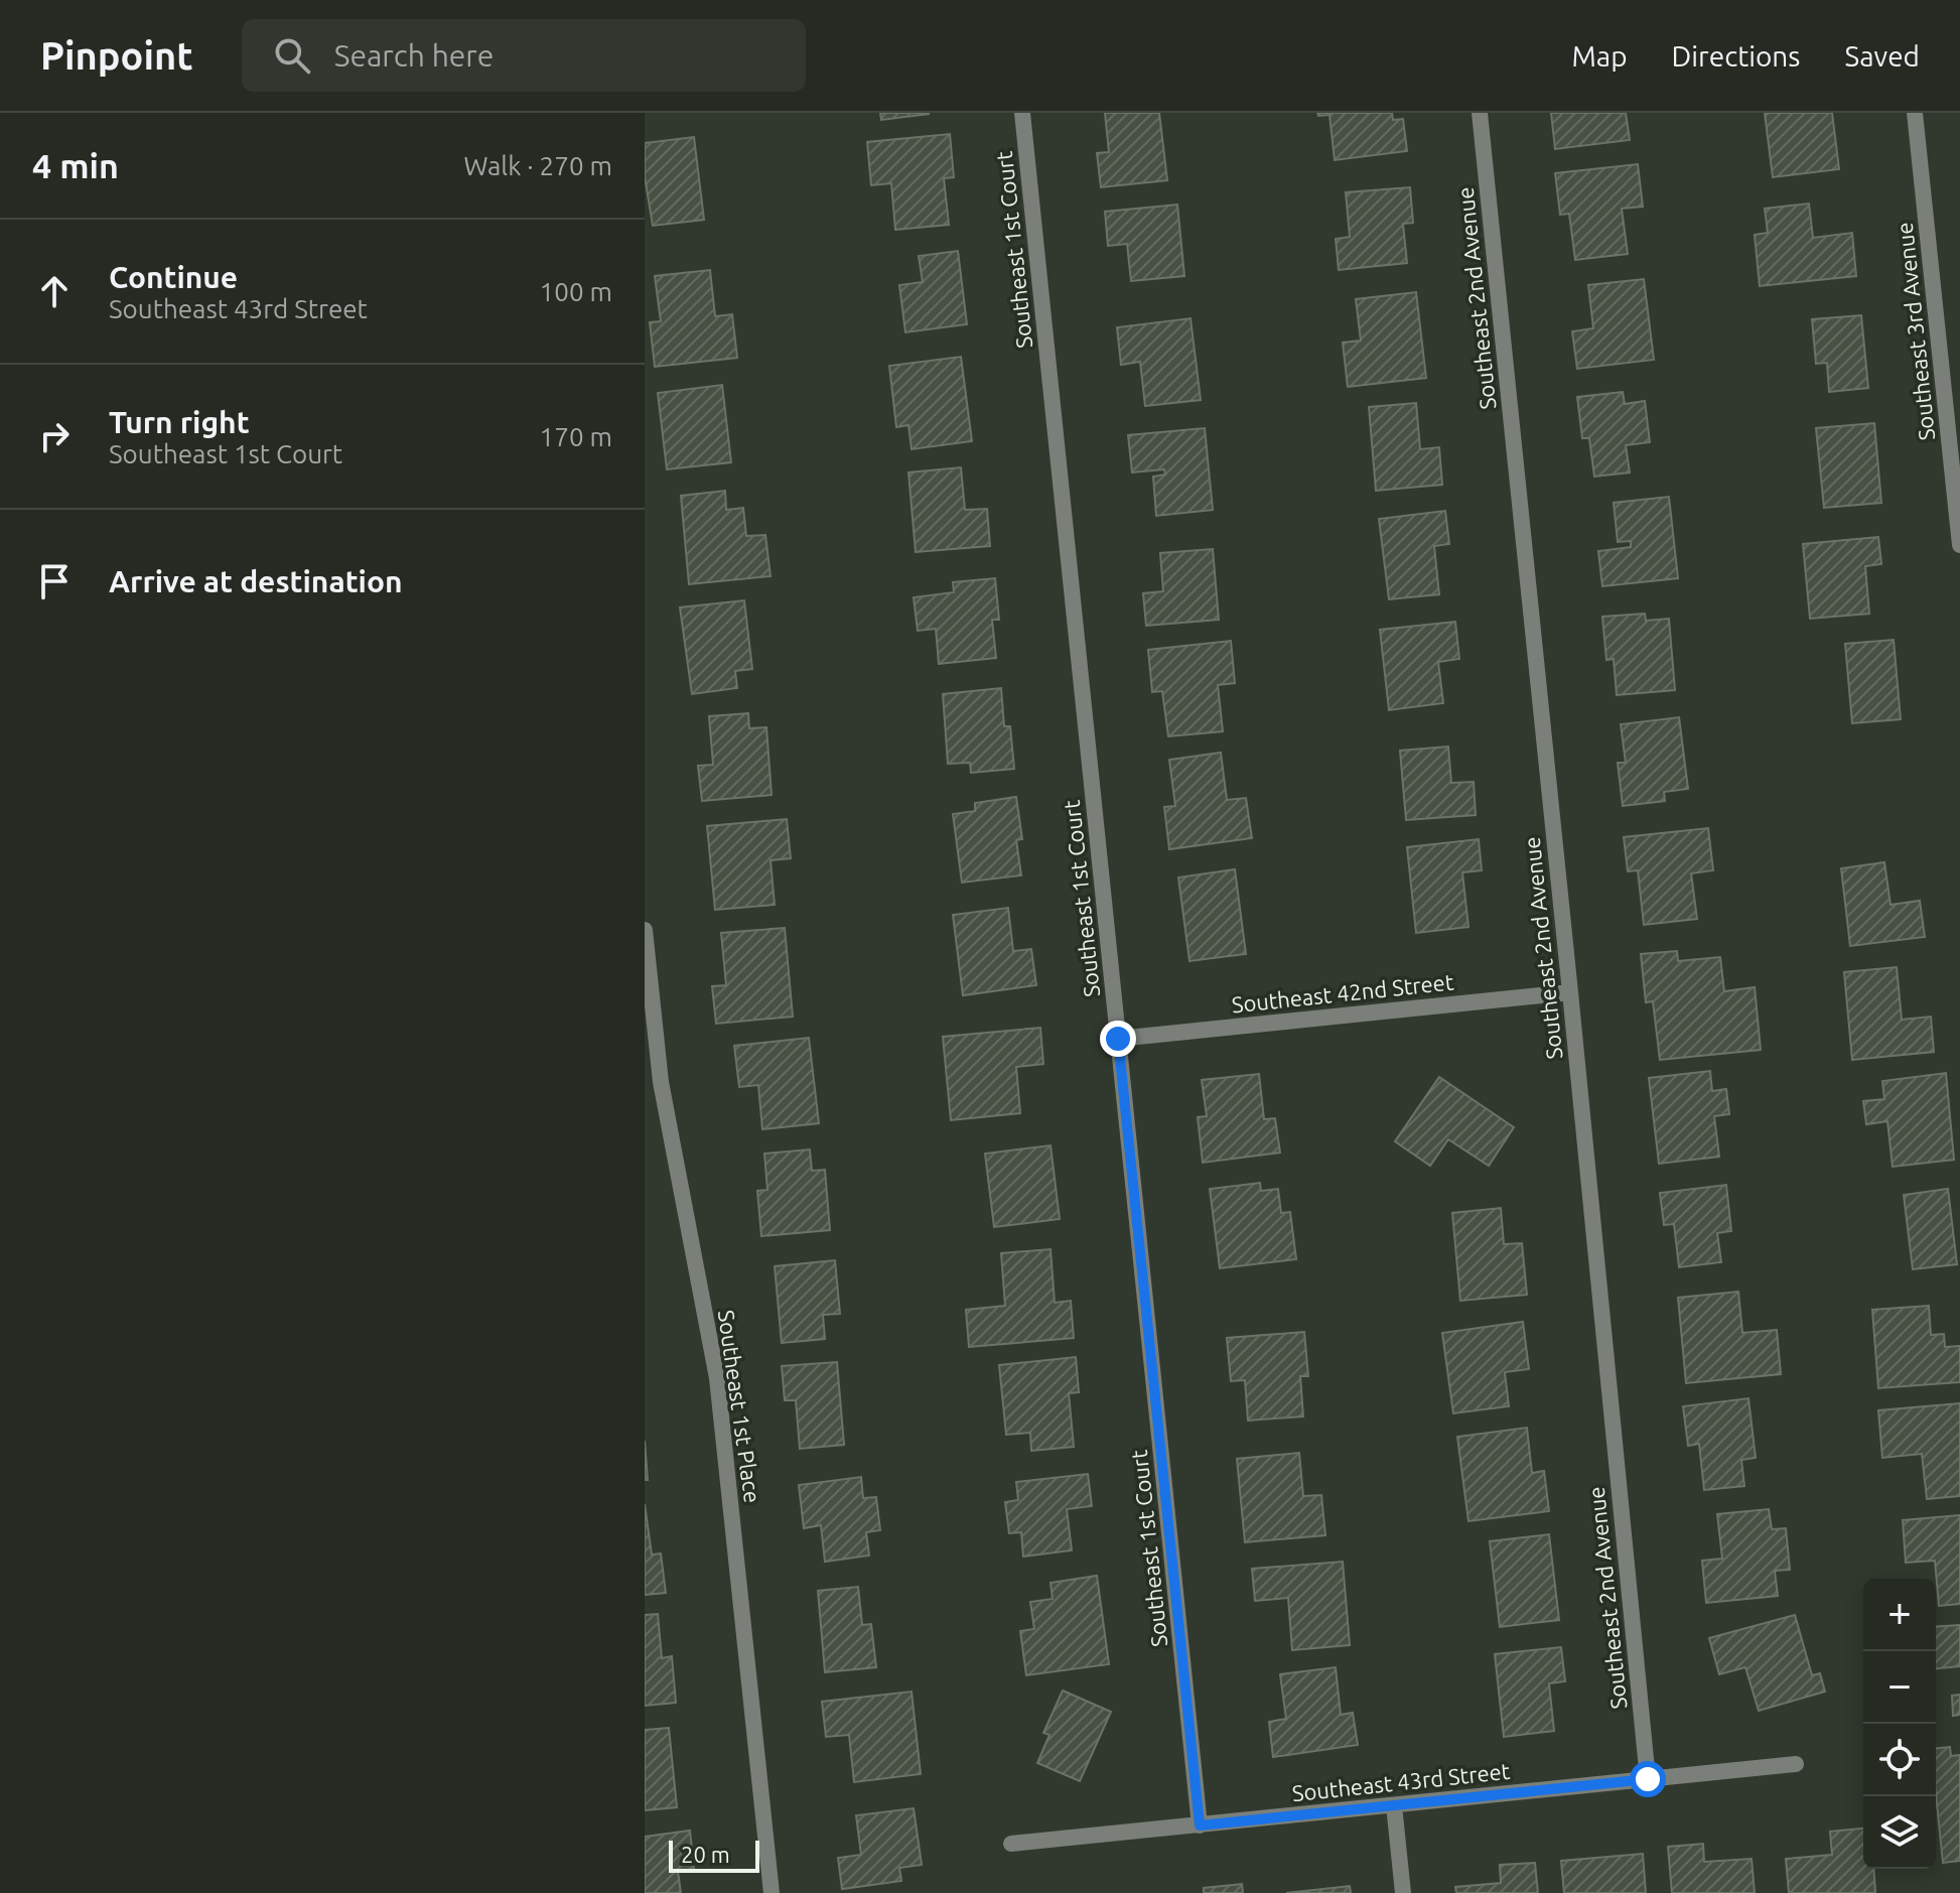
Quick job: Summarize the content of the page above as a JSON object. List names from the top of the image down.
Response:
{
  "streets": {
    "street": [
      "Southeast 1st Court",
      "Southeast 2nd Avenue",
      "Southeast 3rd Avenue",
      "Southeast 42nd Street",
      "Southeast 1st Place",
      "Southeast 43rd Street"
    ]
  },
  "crossings": [
    ["Southeast 1st Court", "Southeast 42nd Street"],
    ["Southeast 1st Court", "Southeast 43rd Street"],
    ["Southeast 2nd Avenue", "Southeast 42nd Street"],
    ["Southeast 2nd Avenue", "Southeast 43rd Street"]
  ],
  "scale_bar": "20 m",
  "page": {
    "header": "Pinpoint",
    "search": "Search here",
    "nav": ["Map", "Directions", "Saved"],
    "heading": ["4 min", "Walk · 270 m"],
    "list": [
      ["Continue", "Southeast 43rd Street", "100 m"],
      ["Turn right", "Southeast 1st Court", "170 m"],
      "Arrive at destination"
    ],
    "map_buttons": ["+", "−"],
    "scale": "20 m"
  }
}
